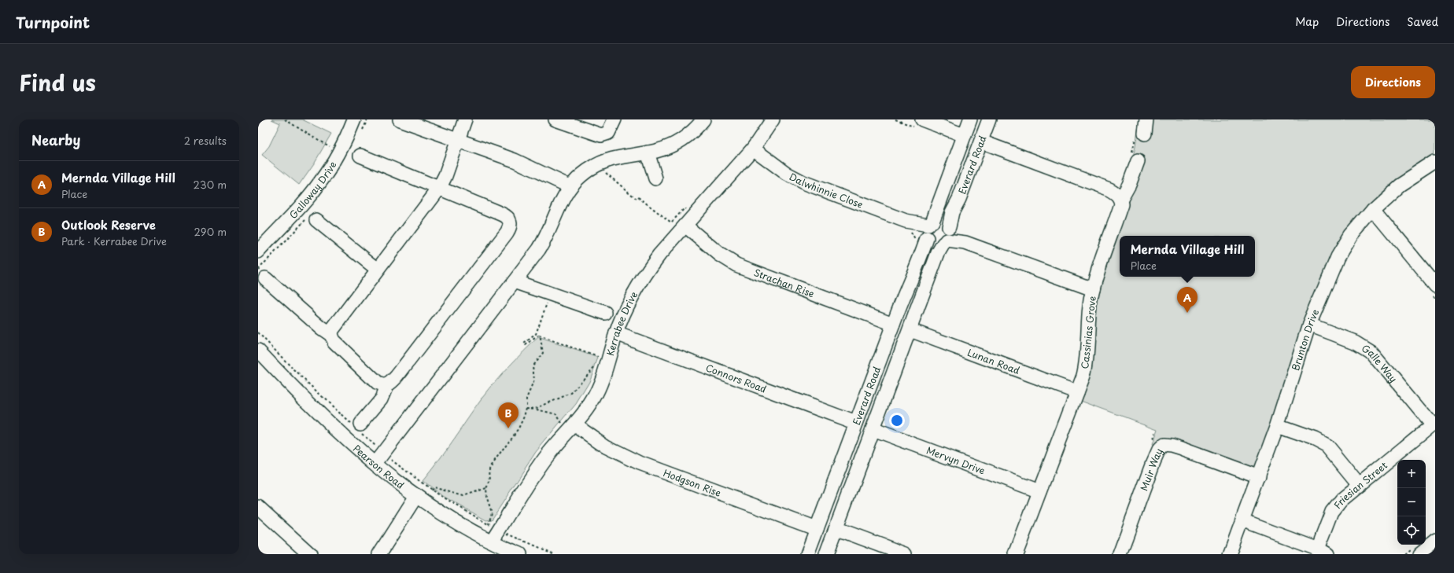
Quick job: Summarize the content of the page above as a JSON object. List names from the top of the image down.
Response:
{
  "streets": {
    "street": [
      "Everard Road",
      "Galloway Drive",
      "Dalwhinnie Close",
      "Strachan Rise",
      "Kerrabee Drive",
      "Cassinias Grove",
      "Brunton Drive",
      "Lunan Road",
      "Galle Way",
      "Connors Road",
      "Mervyn Drive",
      "Pearson Road",
      "Muir Way",
      "Hodgson Rise",
      "Friesian Street"
    ]
  },
  "crossings": [
    ["Everard Road", "Dalwhinnie Close"],
    ["Everard Road", "Strachan Rise"],
    ["Everard Road", "Lunan Road"],
    ["Everard Road", "Connors Road"],
    ["Everard Road", "Mervyn Drive"],
    ["Everard Road", "Hodgson Rise"],
    ["Dalwhinnie Close", "Kerrabee Drive"],
    ["Strachan Rise", "Kerrabee Drive"],
    ["Kerrabee Drive", "Connors Road"],
    ["Kerrabee Drive", "Pearson Road"],
    ["Kerrabee Drive", "Hodgson Rise"],
    ["Cassinias Grove", "Lunan Road"],
    ["Cassinias Grove", "Mervyn Drive"],
    ["Brunton Drive", "Galle Way"],
    ["Brunton Drive", "Muir Way"],
    ["Galle Way", "Friesian Street"]
  ],
  "page": {
    "header": "Turnpoint",
    "nav": ["Map", "Directions", "Saved"],
    "title": "Find us",
    "buttons": "Directions",
    "heading": ["Nearby", "2 results"],
    "list": [
      {
        "mark": "A",
        "name": "Mernda Village Hill",
        "note": "Place",
        "value": "230 m"
      },
      {
        "mark": "B",
        "name": "Outlook Reserve",
        "note": "Park · Kerrabee Drive",
        "value": "290 m"
      }
    ],
    "popup": ["Mernda Village Hill", "Place"],
    "pins": ["A", "B"],
    "map_buttons": ["+", "−"]
  }
}
